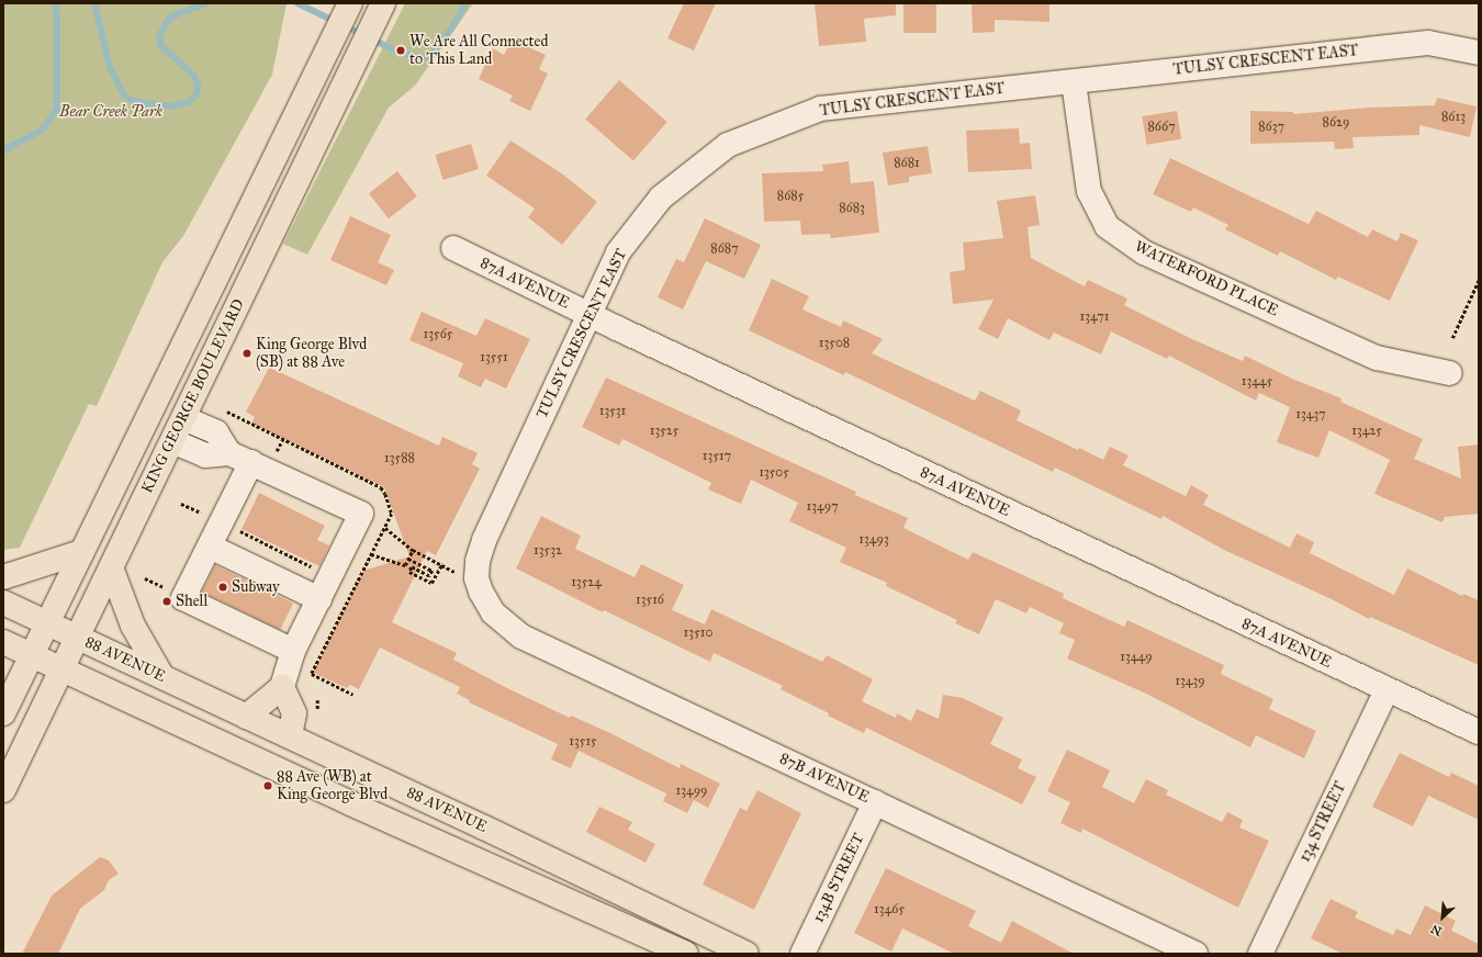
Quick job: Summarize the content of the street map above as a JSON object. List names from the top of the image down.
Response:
{
  "streets": {
    "main road": ["KING GEORGE BOULEVARD", "88 AVENUE"],
    "street": [
      "TULSY CRESCENT EAST",
      "WATERFORD PLACE",
      "87A AVENUE",
      "87B AVENUE",
      "134 STREET",
      "134B STREET"
    ]
  },
  "crossings": [
    ["TULSY CRESCENT EAST", "WATERFORD PLACE"],
    ["TULSY CRESCENT EAST", "87A AVENUE"],
    ["TULSY CRESCENT EAST", "87B AVENUE"],
    ["87A AVENUE", "134 STREET"],
    ["KING GEORGE BOULEVARD", "88 AVENUE"],
    ["87B AVENUE", "134B STREET"]
  ],
  "parks": ["Bear Creek Park"],
  "places": [
    "We Are All Connected to This Land",
    "King George Blvd (SB) at 88 Ave",
    "Subway",
    "Shell",
    "88 Ave (WB) at King George Blvd"
  ],
  "house_numbers": [
    "8613",
    "8629",
    "8667",
    "8637",
    "8681",
    "8685",
    "8683",
    "8687",
    "13471",
    "13565",
    "13508",
    "13551",
    "13445",
    "13531",
    "13437",
    "13525",
    "13425",
    "13517",
    "13588",
    "13505",
    "13497",
    "13493",
    "13532",
    "13524",
    "13516",
    "13510",
    "13449",
    "13439",
    "13515",
    "13499",
    "13465"
  ],
  "north": "bottom left"
}
